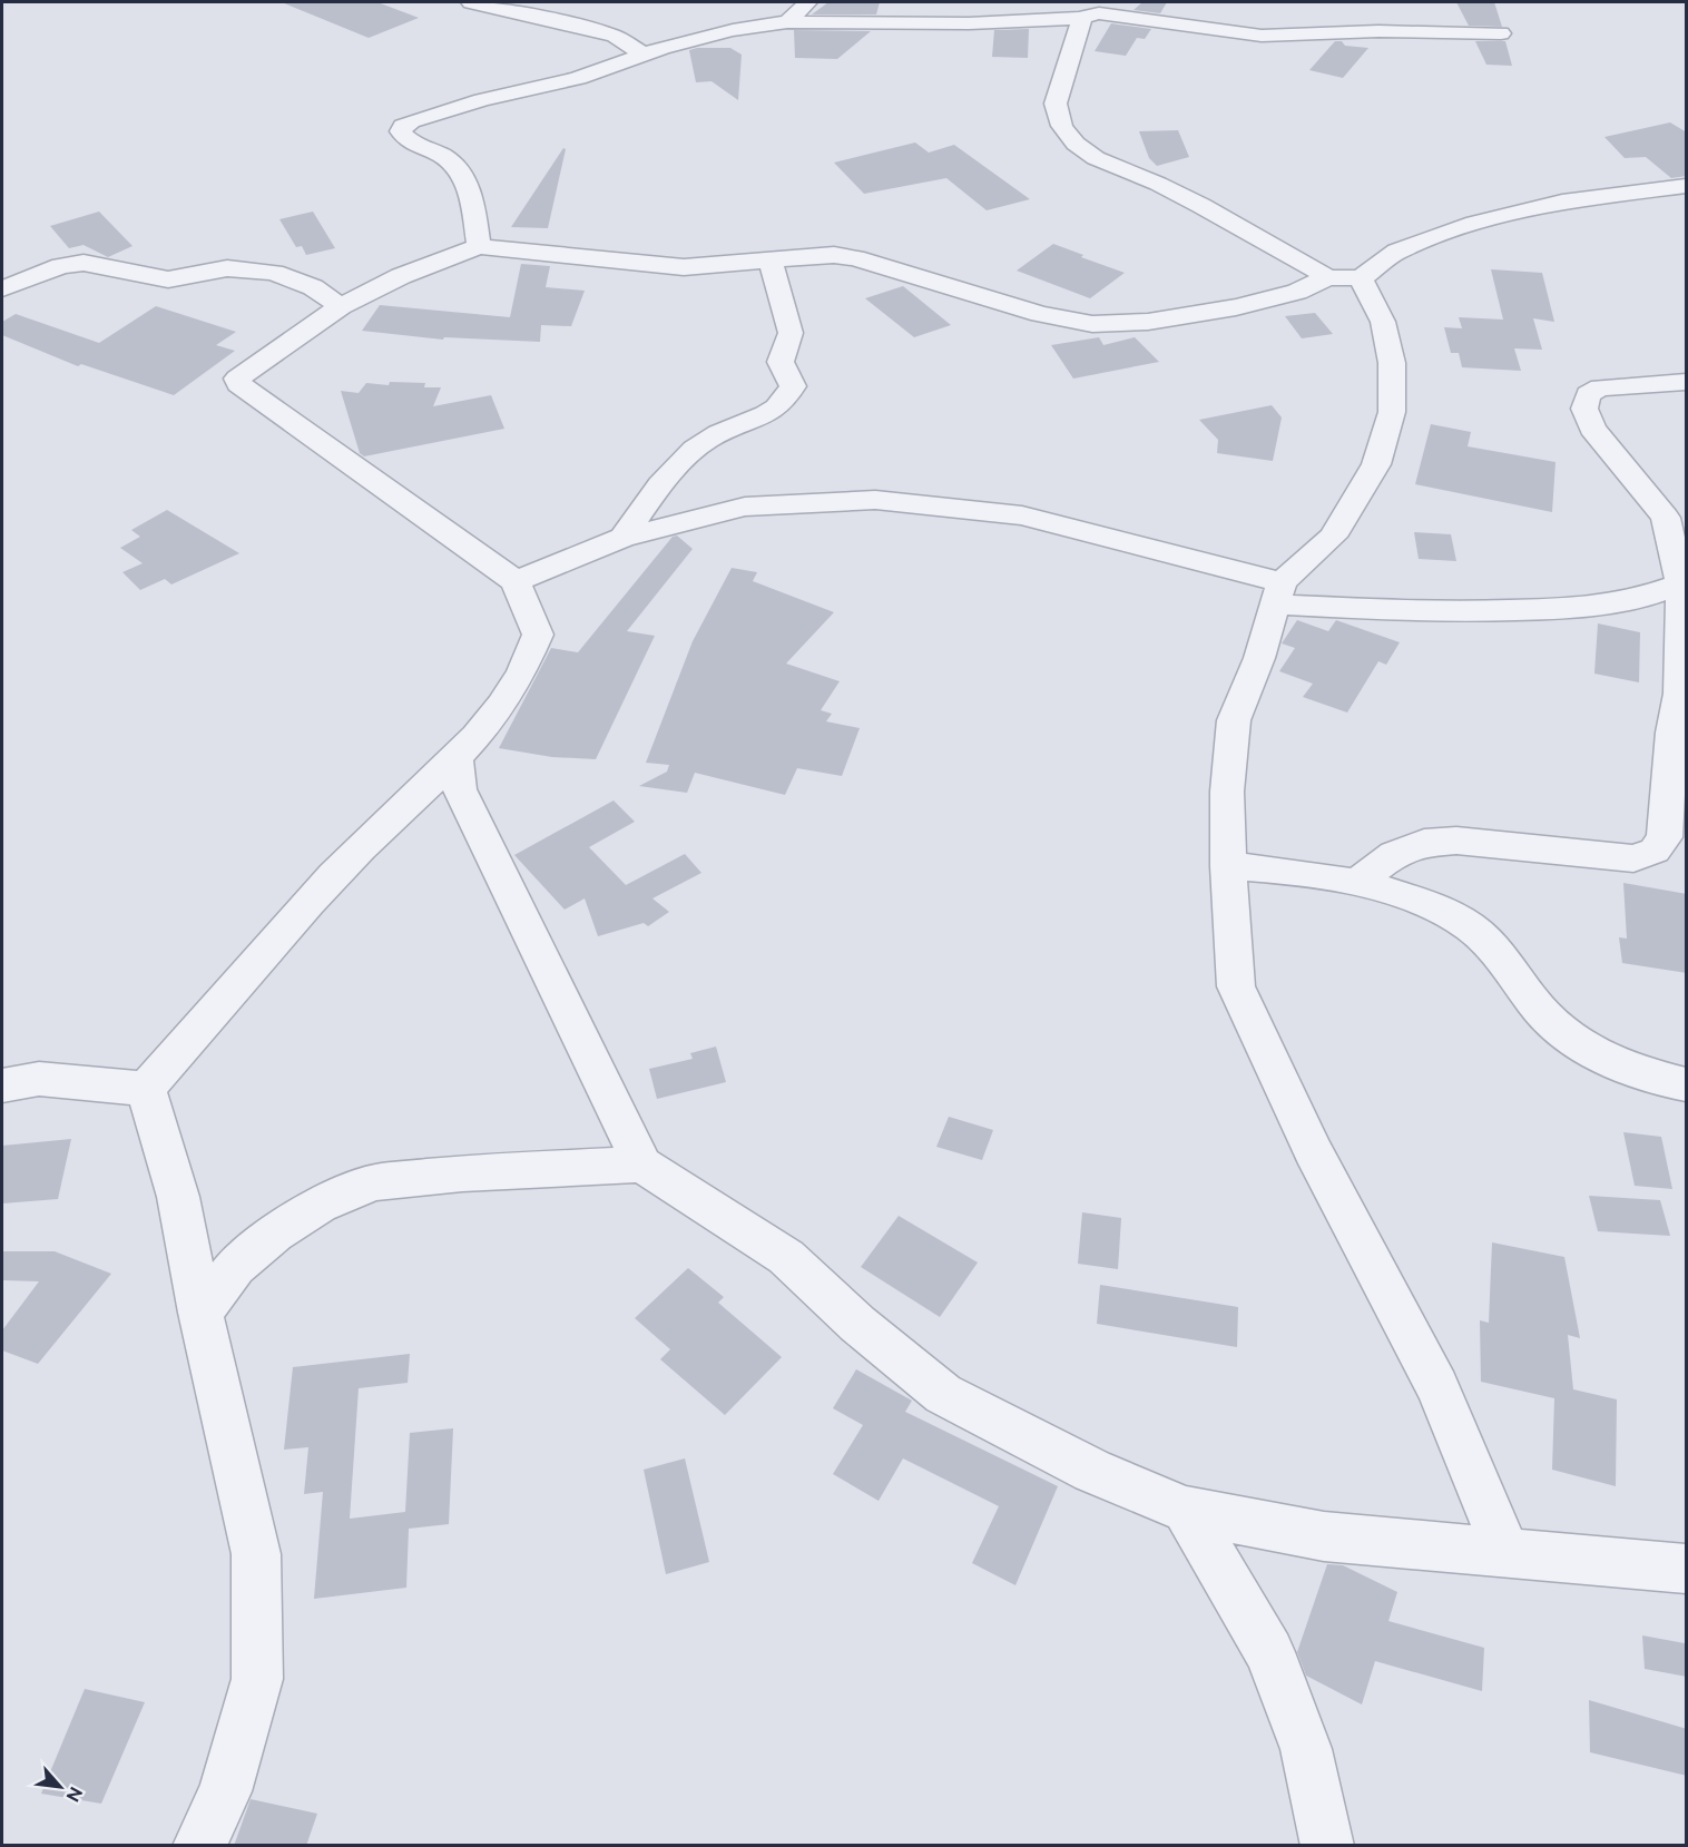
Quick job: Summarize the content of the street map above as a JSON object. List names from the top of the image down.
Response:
{
  "north": "bottom right"
}
